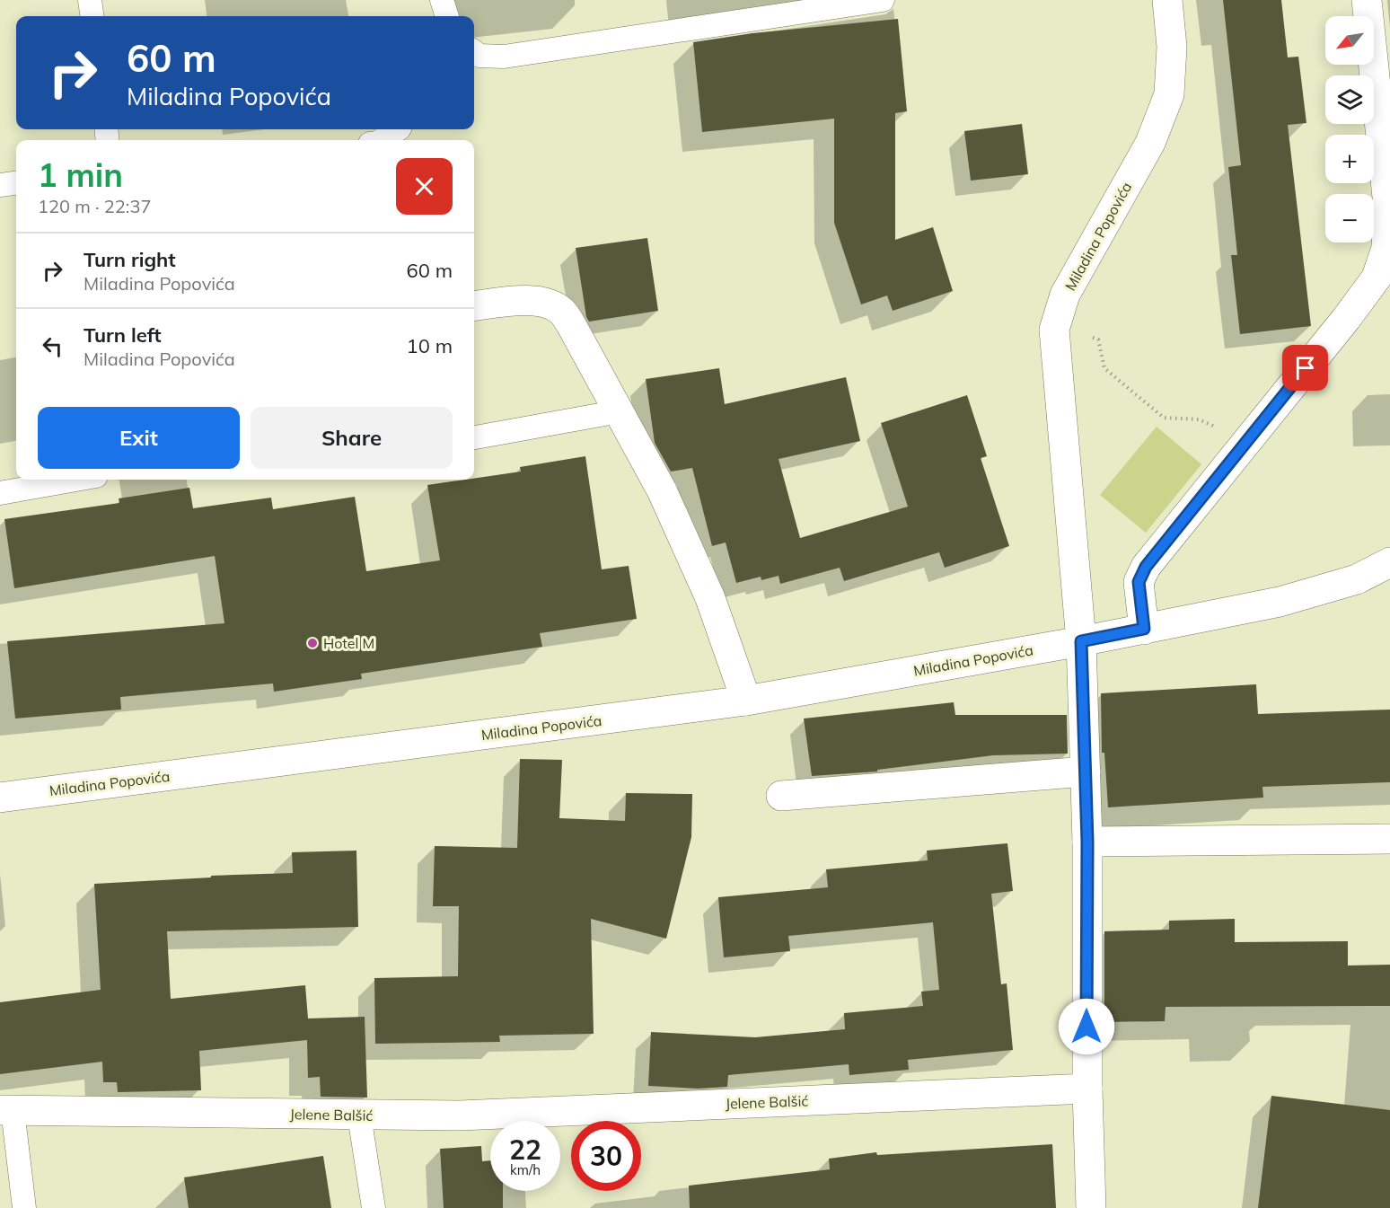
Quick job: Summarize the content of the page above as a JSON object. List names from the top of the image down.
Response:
{
  "streets": {
    "street": ["Miladina Popovića", "Jelene Balšić"]
  },
  "places": ["Hotel M"],
  "north": "bottom left",
  "page": {
    "map_buttons": ["+", "−"],
    "turn": ["60 m", "Miladina Popovića"],
    "heading": ["1 min", "120 m · 22:37"],
    "list": [
      {
        "name": "Turn right",
        "note": "Miladina Popovića",
        "value": "60 m"
      },
      {
        "name": "Turn left",
        "note": "Miladina Popovića",
        "value": "10 m"
      }
    ],
    "buttons": ["Exit", "Share"],
    "speed": "22 km/h",
    "limit": "30"
  }
}
